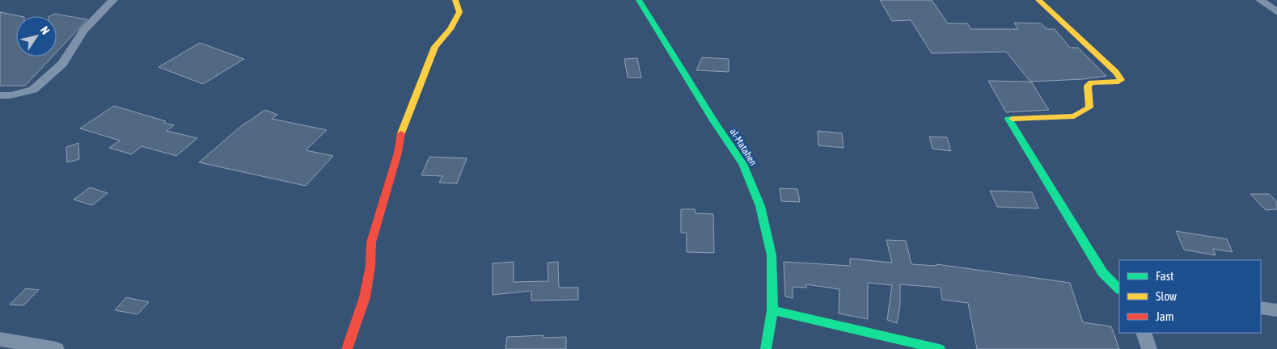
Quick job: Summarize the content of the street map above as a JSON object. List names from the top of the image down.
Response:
{
  "streets": {
    "street": ["al-Matahen"]
  },
  "legend": ["Fast", "Slow", "Jam"],
  "north": "top right"
}
